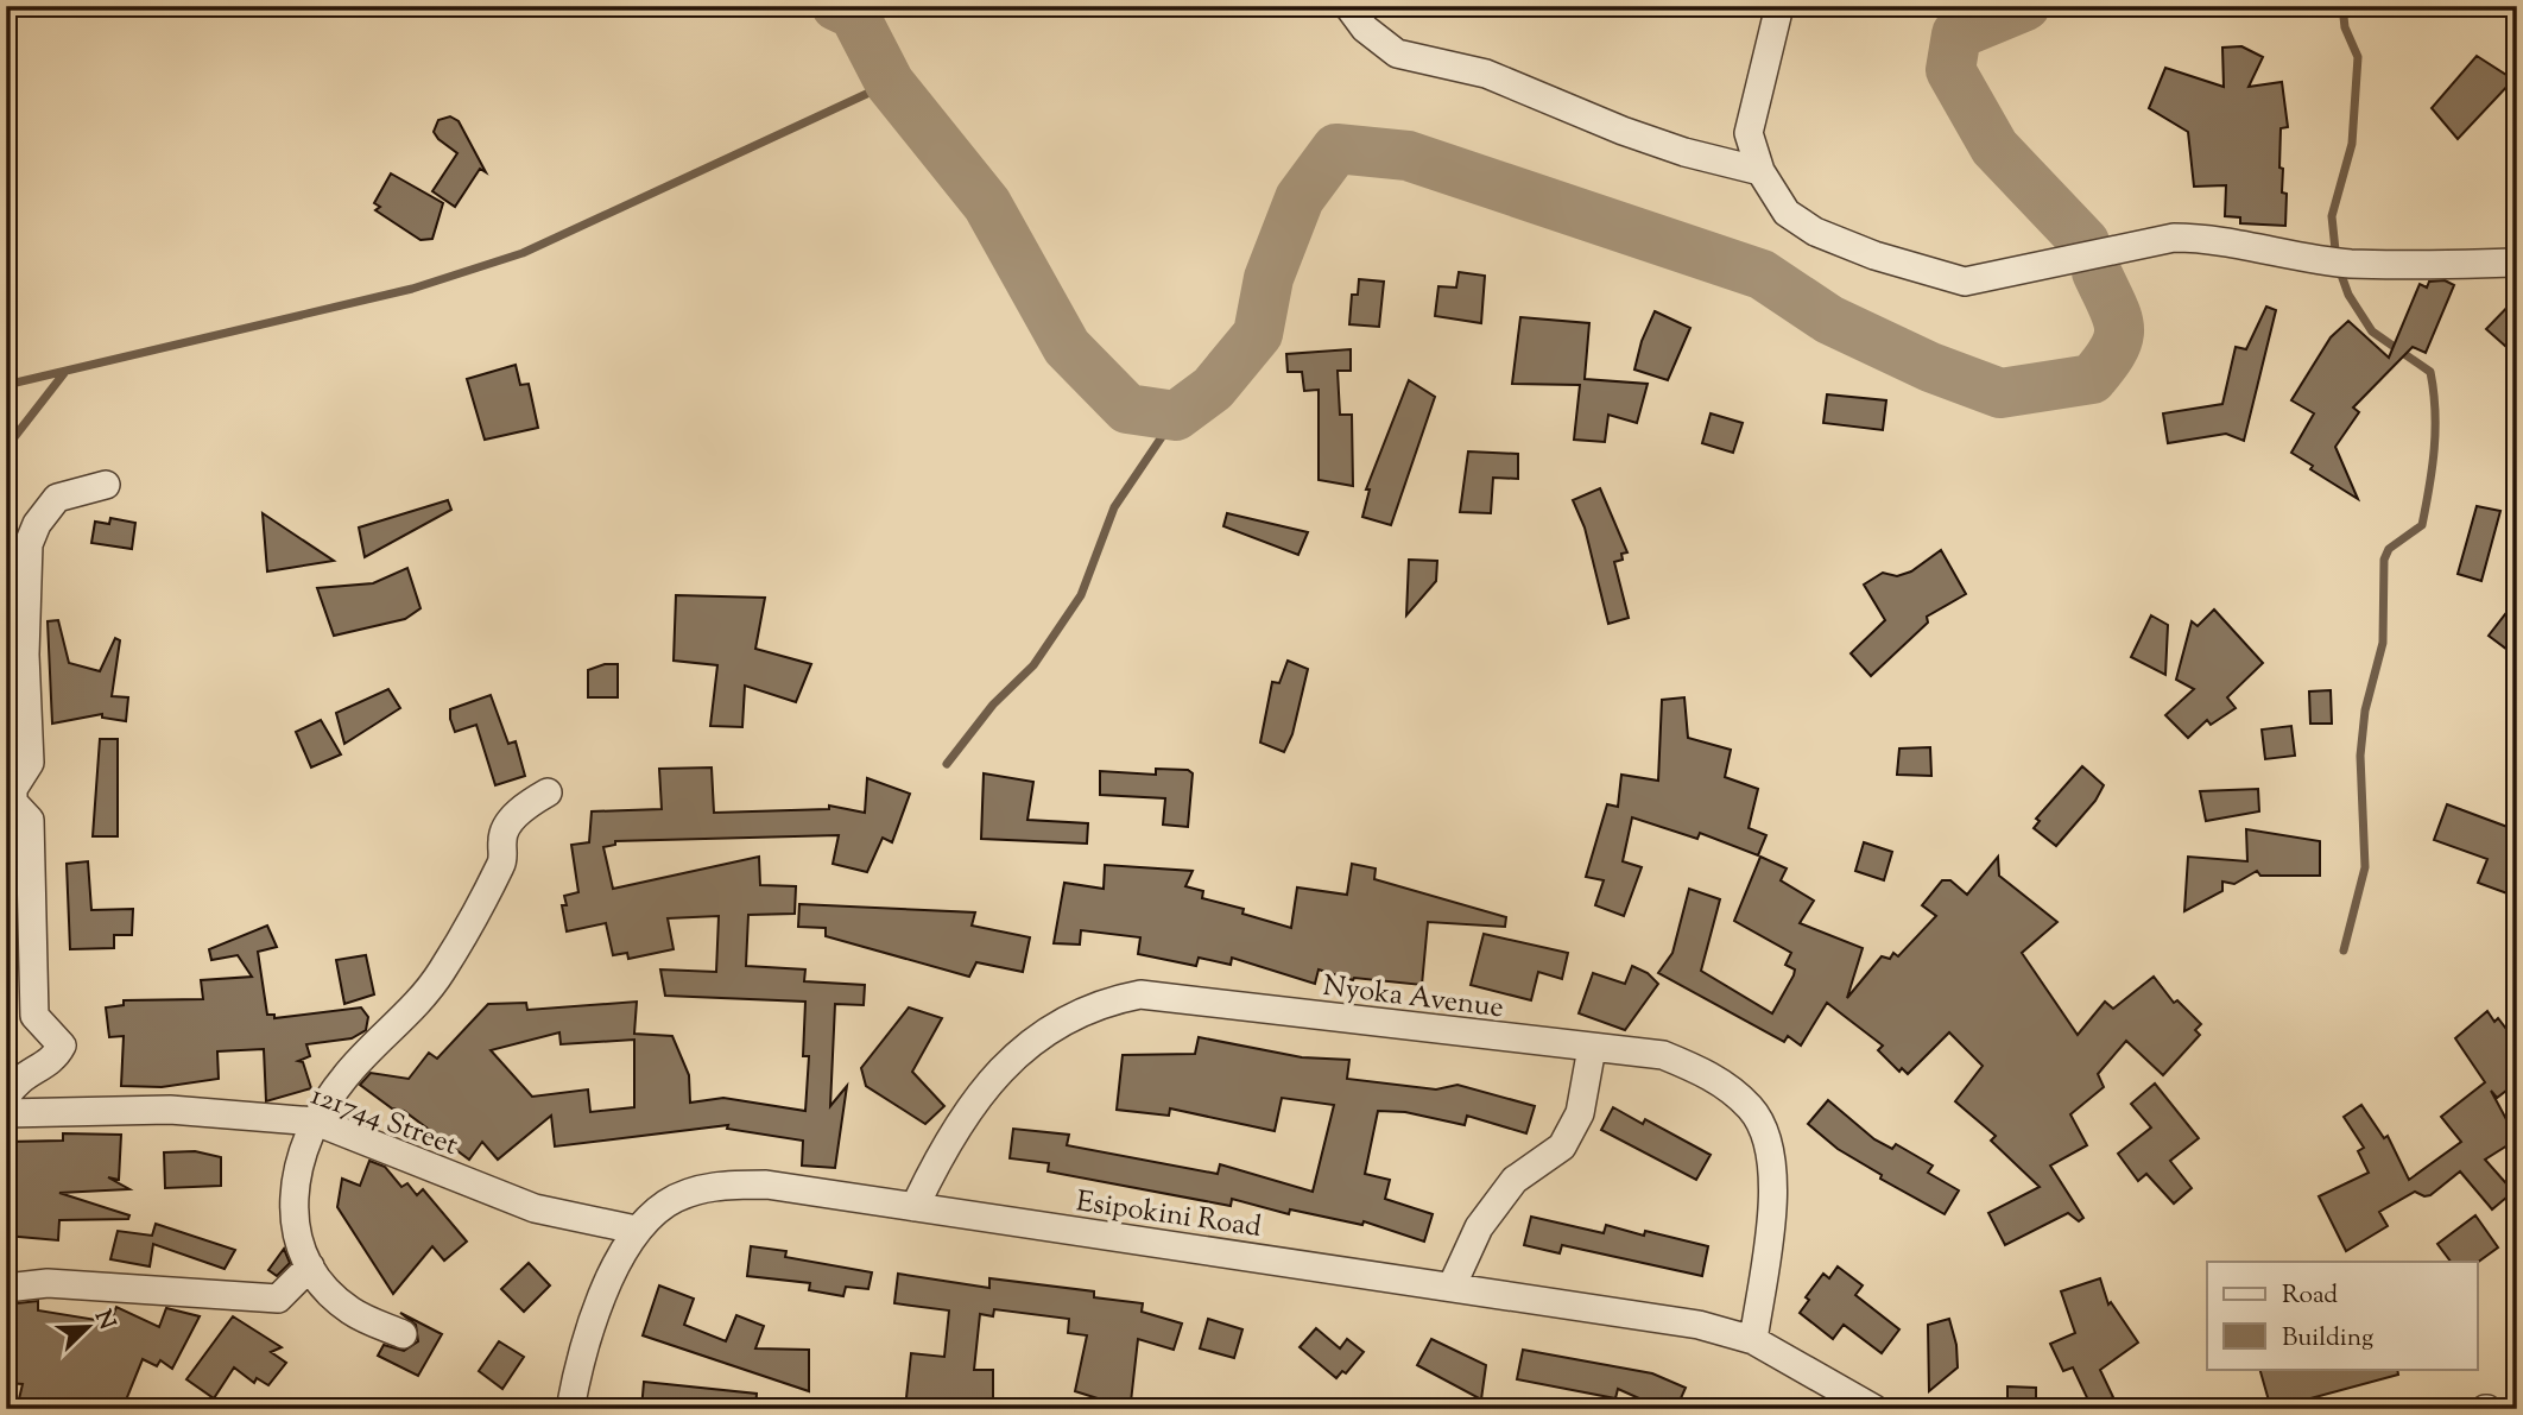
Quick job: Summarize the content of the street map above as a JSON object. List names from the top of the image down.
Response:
{
  "streets": {
    "street": ["Nyoka Avenue", "121744 Street", "Esipokini Road"]
  },
  "crossings": [
    ["Nyoka Avenue", "Esipokini Road"],
    ["121744 Street", "Esipokini Road"]
  ],
  "legend": ["Road", "Building"],
  "north": "top right"
}
